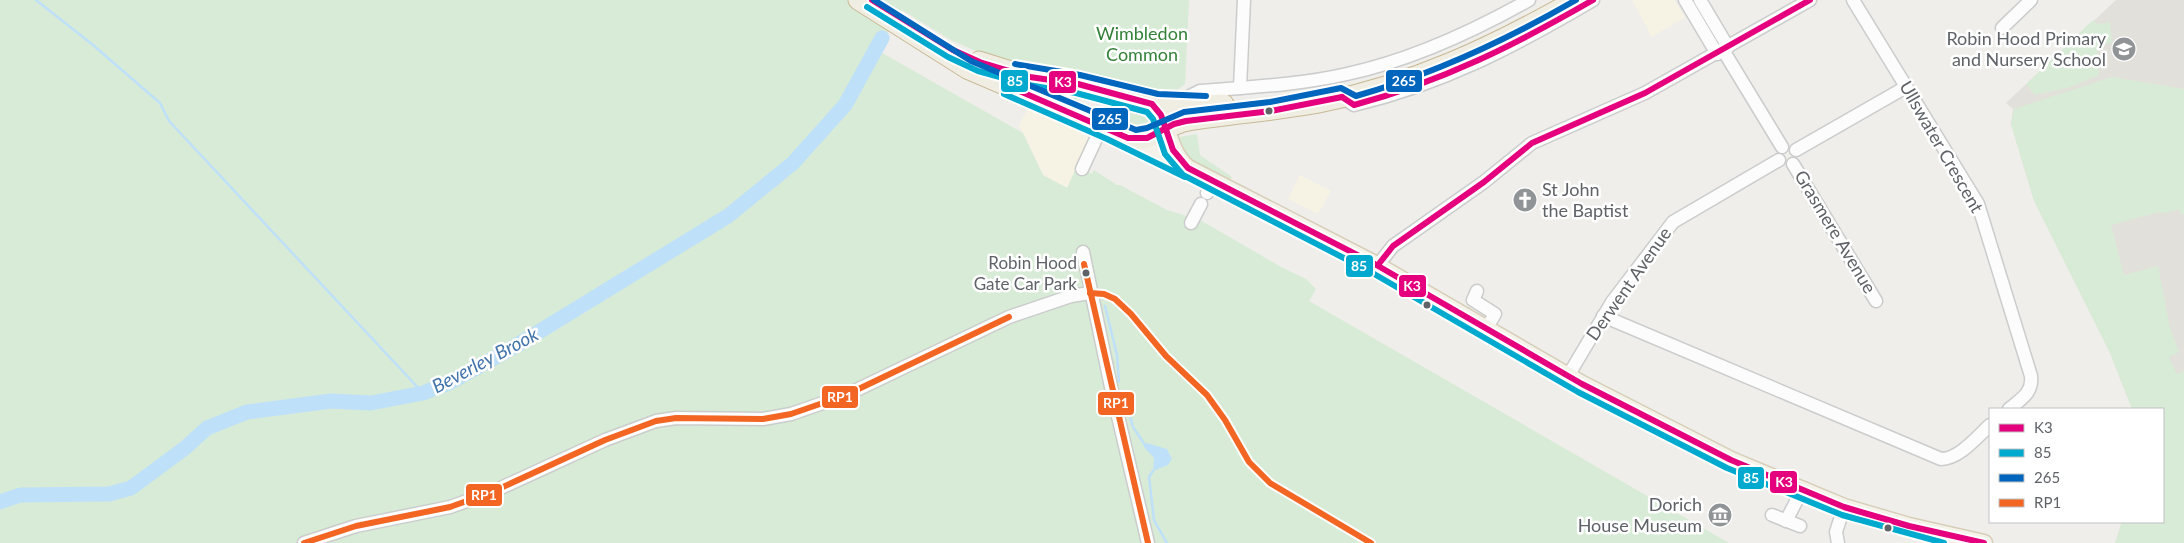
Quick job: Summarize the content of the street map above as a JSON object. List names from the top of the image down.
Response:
{
  "streets": {
    "street": ["Ullswater Crescent", "Grasmere Avenue", "Derwent Avenue"]
  },
  "crossings": [
    ["Grasmere Avenue", "Derwent Avenue"]
  ],
  "water": ["Beverley Brook"],
  "parks": ["Wimbledon Common"],
  "places": {
    "school or university": ["Robin Hood Primary and Nursery School"],
    "church": ["St John the Baptist"],
    "other": ["Robin Hood Gate Car Park"],
    "museum": ["Dorich House Museum"]
  },
  "lines": [
    "transit line K3",
    "transit line 265",
    "transit line 85",
    "transit line RP1"
  ],
  "legend": [
    "K3",
    "85",
    "265",
    "RP1"
  ]
}
